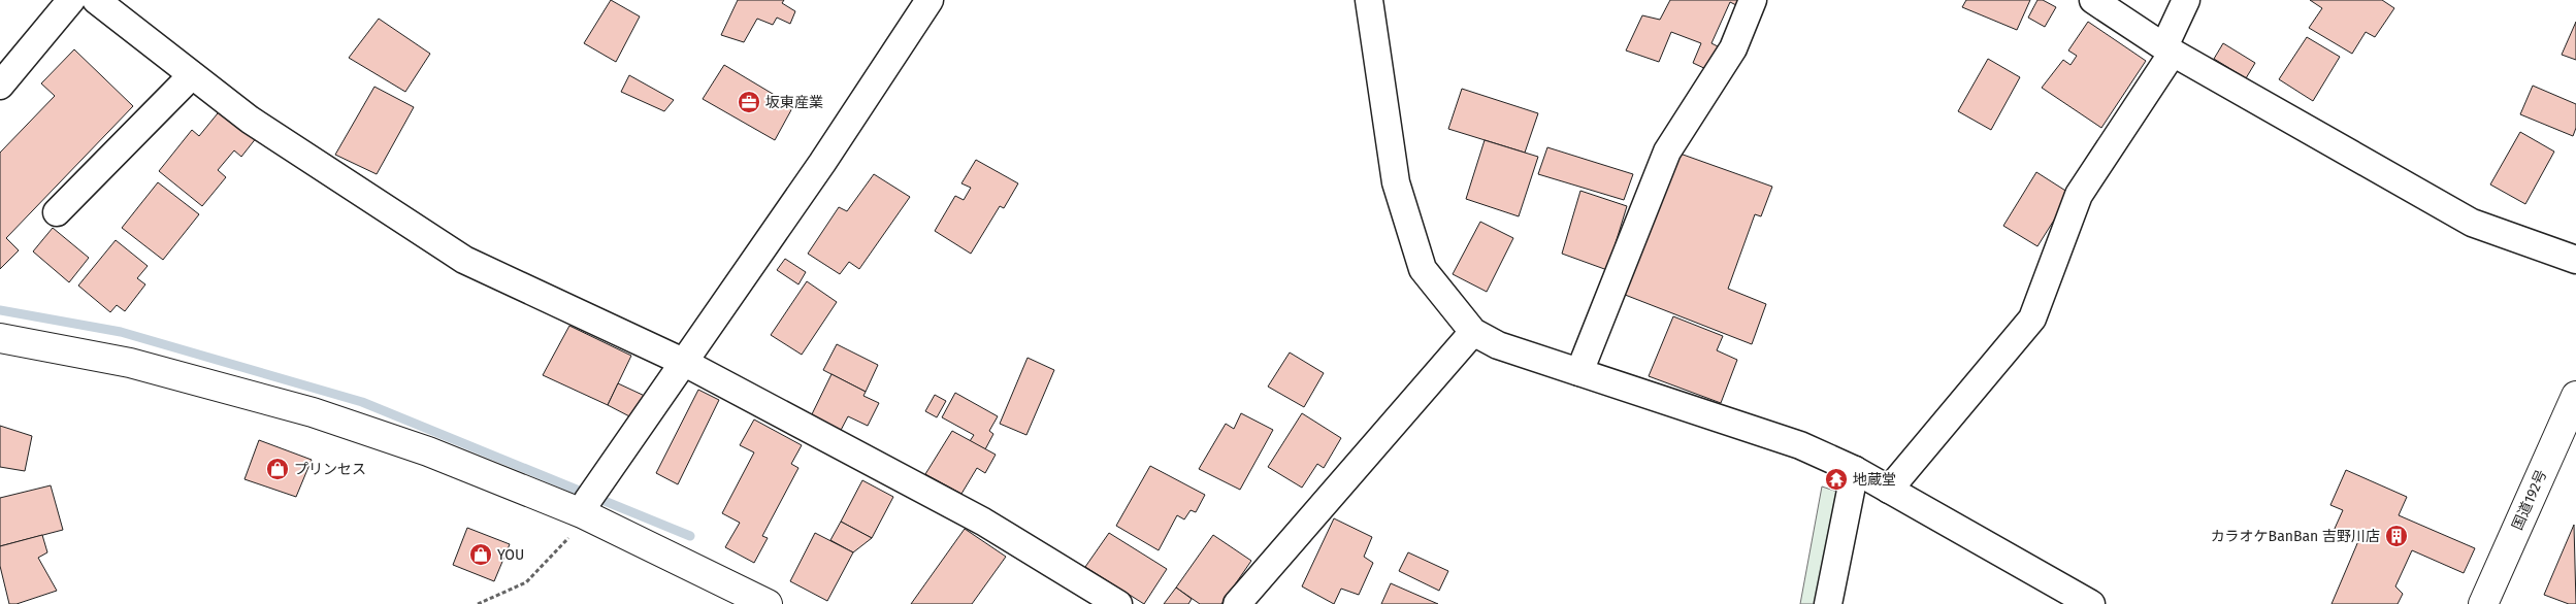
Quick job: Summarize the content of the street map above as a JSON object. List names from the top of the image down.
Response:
{
  "streets": {
    "main road": ["国道192号"]
  },
  "places": {
    "office": ["坂東産業"],
    "shop": ["プリンセス", "YOU"],
    "temple": ["地蔵堂"],
    "building": ["カラオケBanBan 吉野川店"]
  }
}
